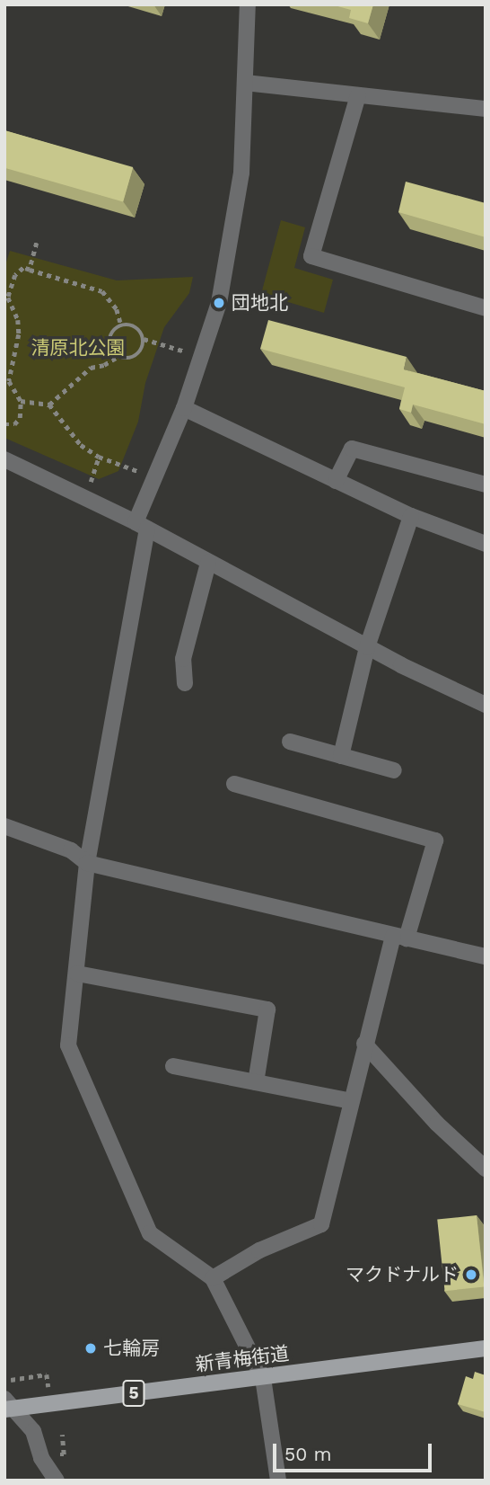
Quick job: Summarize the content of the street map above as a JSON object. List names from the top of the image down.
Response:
{
  "streets": {
    "main road": ["新青梅街道", "5"]
  },
  "parks": ["清原北公園"],
  "places": ["団地北", "マクドナルド", "七輪房"],
  "scale_bar": "50 m"
}
